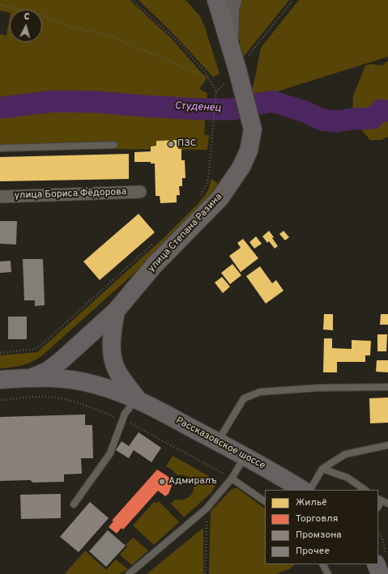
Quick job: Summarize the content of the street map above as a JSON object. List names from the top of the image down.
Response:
{
  "streets": {
    "main road": ["улица Степана Разина", "Рассказовское шоссе"],
    "street": ["улица Бориса Фёдорова"]
  },
  "crossings": [
    ["улица Степана Разина", "Рассказовское шоссе"]
  ],
  "water": ["Студенец"],
  "places": ["ПЗС", "Адмиралъ"],
  "legend": [
    "Жильё",
    "Торговля",
    "Промзона",
    "Прочее"
  ],
  "north": "top"
}
